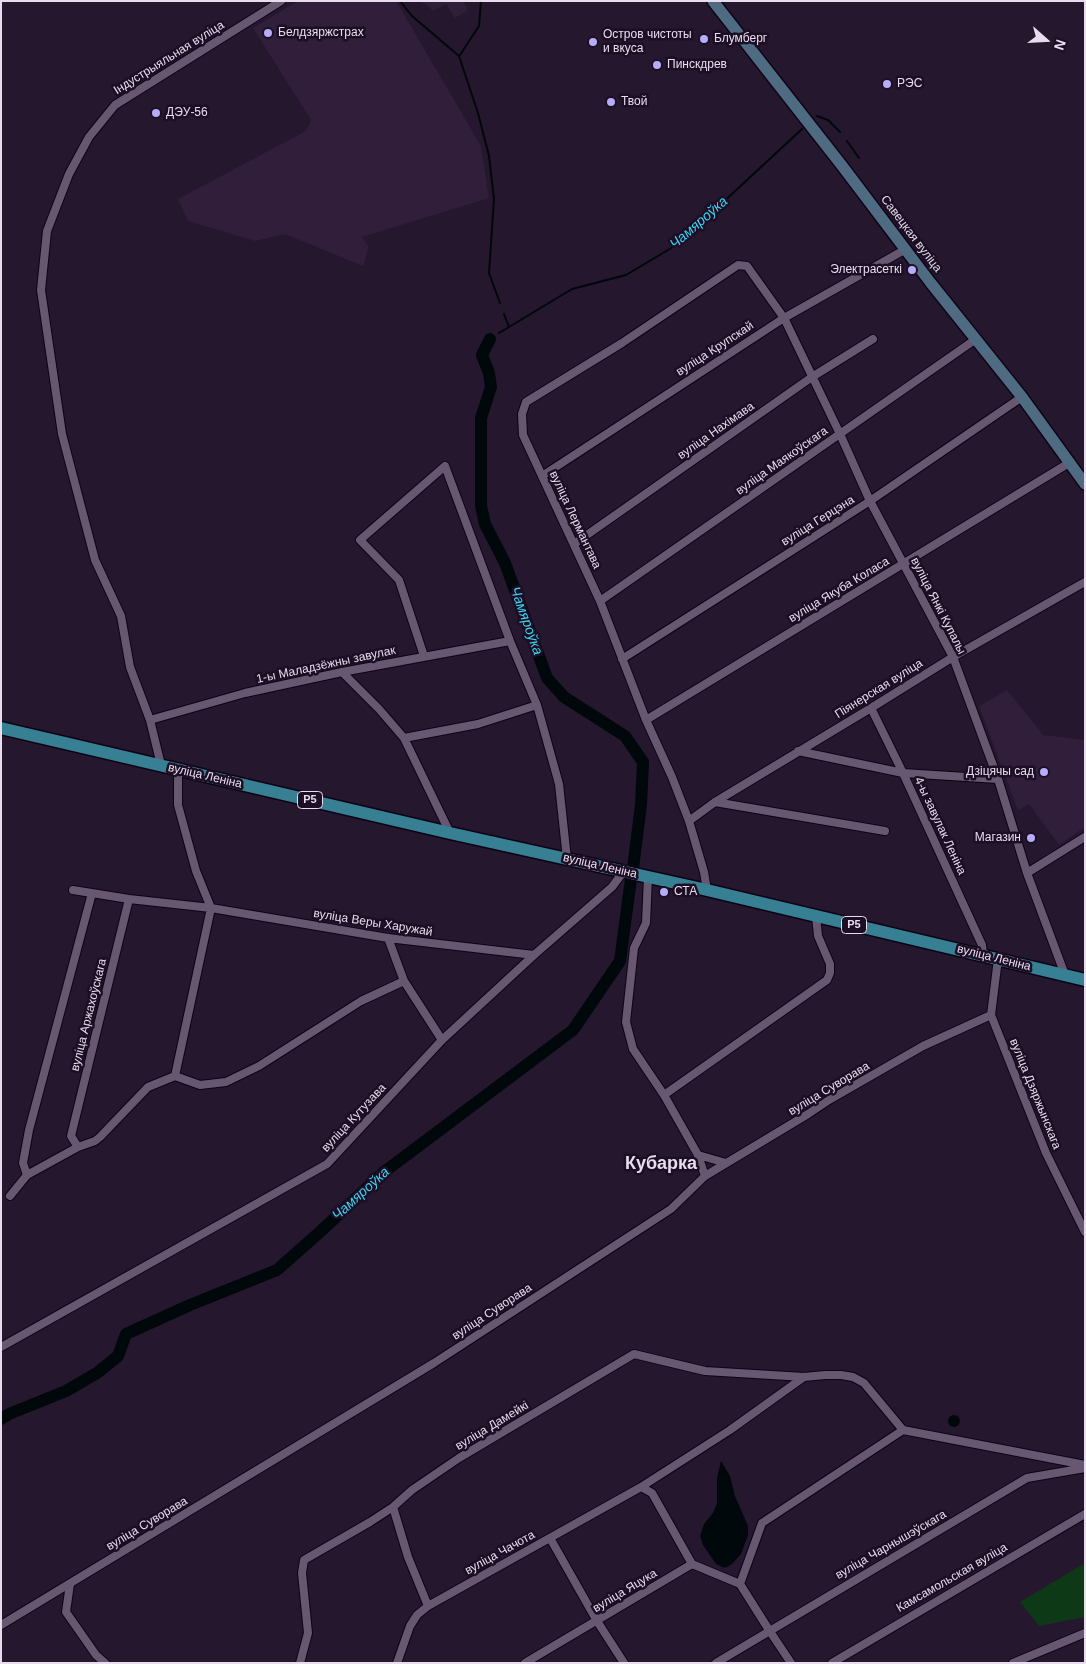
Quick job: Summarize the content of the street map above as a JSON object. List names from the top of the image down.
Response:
{
  "streets": {
    "main road": ["вуліца Леніна", "Р5"],
    "street": [
      "Індустрыяльная вуліца",
      "Савецкая вуліца",
      "вуліца Крупскай",
      "вуліца Нахімава",
      "вуліца Маякоўскага",
      "вуліца Лермантава",
      "вуліца Герцэна",
      "вуліца Якуба Коласа",
      "вуліца Янкі Купалы",
      "1-ы Маладзёжны завулак",
      "Піянерская вуліца",
      "4-ы завулак Леніна",
      "вуліца Веры Харужай",
      "вуліца Аржахоўскага",
      "вуліца Суворава",
      "вуліца Дзяржынскага",
      "вуліца Кутузава",
      "вуліца Дамейкі",
      "вуліца Чарнышэўскага",
      "вуліца Чачота",
      "Камсамольская вуліца",
      "вуліца Яцука"
    ]
  },
  "crossings": [
    ["Індустрыяльная вуліца", "1-ы Маладзёжны завулак"],
    ["Індустрыяльная вуліца", "вуліца Леніна"],
    ["Савецкая вуліца", "вуліца Крупскай"],
    ["Савецкая вуліца", "вуліца Маякоўскага"],
    ["Савецкая вуліца", "вуліца Герцэна"],
    ["Савецкая вуліца", "вуліца Якуба Коласа"],
    ["вуліца Крупскай", "вуліца Лермантава"],
    ["вуліца Крупскай", "вуліца Янкі Купалы"],
    ["вуліца Нахімава", "вуліца Лермантава"],
    ["вуліца Нахімава", "вуліца Янкі Купалы"],
    ["вуліца Маякоўскага", "вуліца Лермантава"],
    ["вуліца Маякоўскага", "вуліца Янкі Купалы"],
    ["вуліца Лермантава", "вуліца Герцэна"],
    ["вуліца Лермантава", "вуліца Якуба Коласа"],
    ["вуліца Лермантава", "вуліца Янкі Купалы"],
    ["вуліца Лермантава", "Піянерская вуліца"],
    ["вуліца Лермантава", "вуліца Леніна"],
    ["вуліца Герцэна", "вуліца Янкі Купалы"],
    ["вуліца Якуба Коласа", "вуліца Янкі Купалы"],
    ["вуліца Янкі Купалы", "Піянерская вуліца"],
    ["вуліца Янкі Купалы", "вуліца Леніна"],
    ["Піянерская вуліца", "4-ы завулак Леніна"],
    ["вуліца Леніна", "4-ы завулак Леніна"],
    ["вуліца Леніна", "вуліца Дзяржынскага"],
    ["вуліца Леніна", "вуліца Кутузава"],
    ["вуліца Веры Харужай", "вуліца Аржахоўскага"],
    ["вуліца Веры Харужай", "вуліца Кутузава"],
    ["вуліца Суворава", "вуліца Дзяржынскага"],
    ["вуліца Дамейкі", "вуліца Чарнышэўскага"],
    ["вуліца Дамейкі", "вуліца Чачота"]
  ],
  "districts": ["Кубарка"],
  "water": ["Чамяроўка"],
  "places": [
    "Белдзяржстрах",
    "Блумберг",
    "Остров чистоты и вкуса",
    "Пинскдрев",
    "РЭС",
    "Твой",
    "ДЭУ-56",
    "Электрасеткі",
    "Дзіцячы сад",
    "Магазин",
    "СТА"
  ],
  "north": "right"
}
